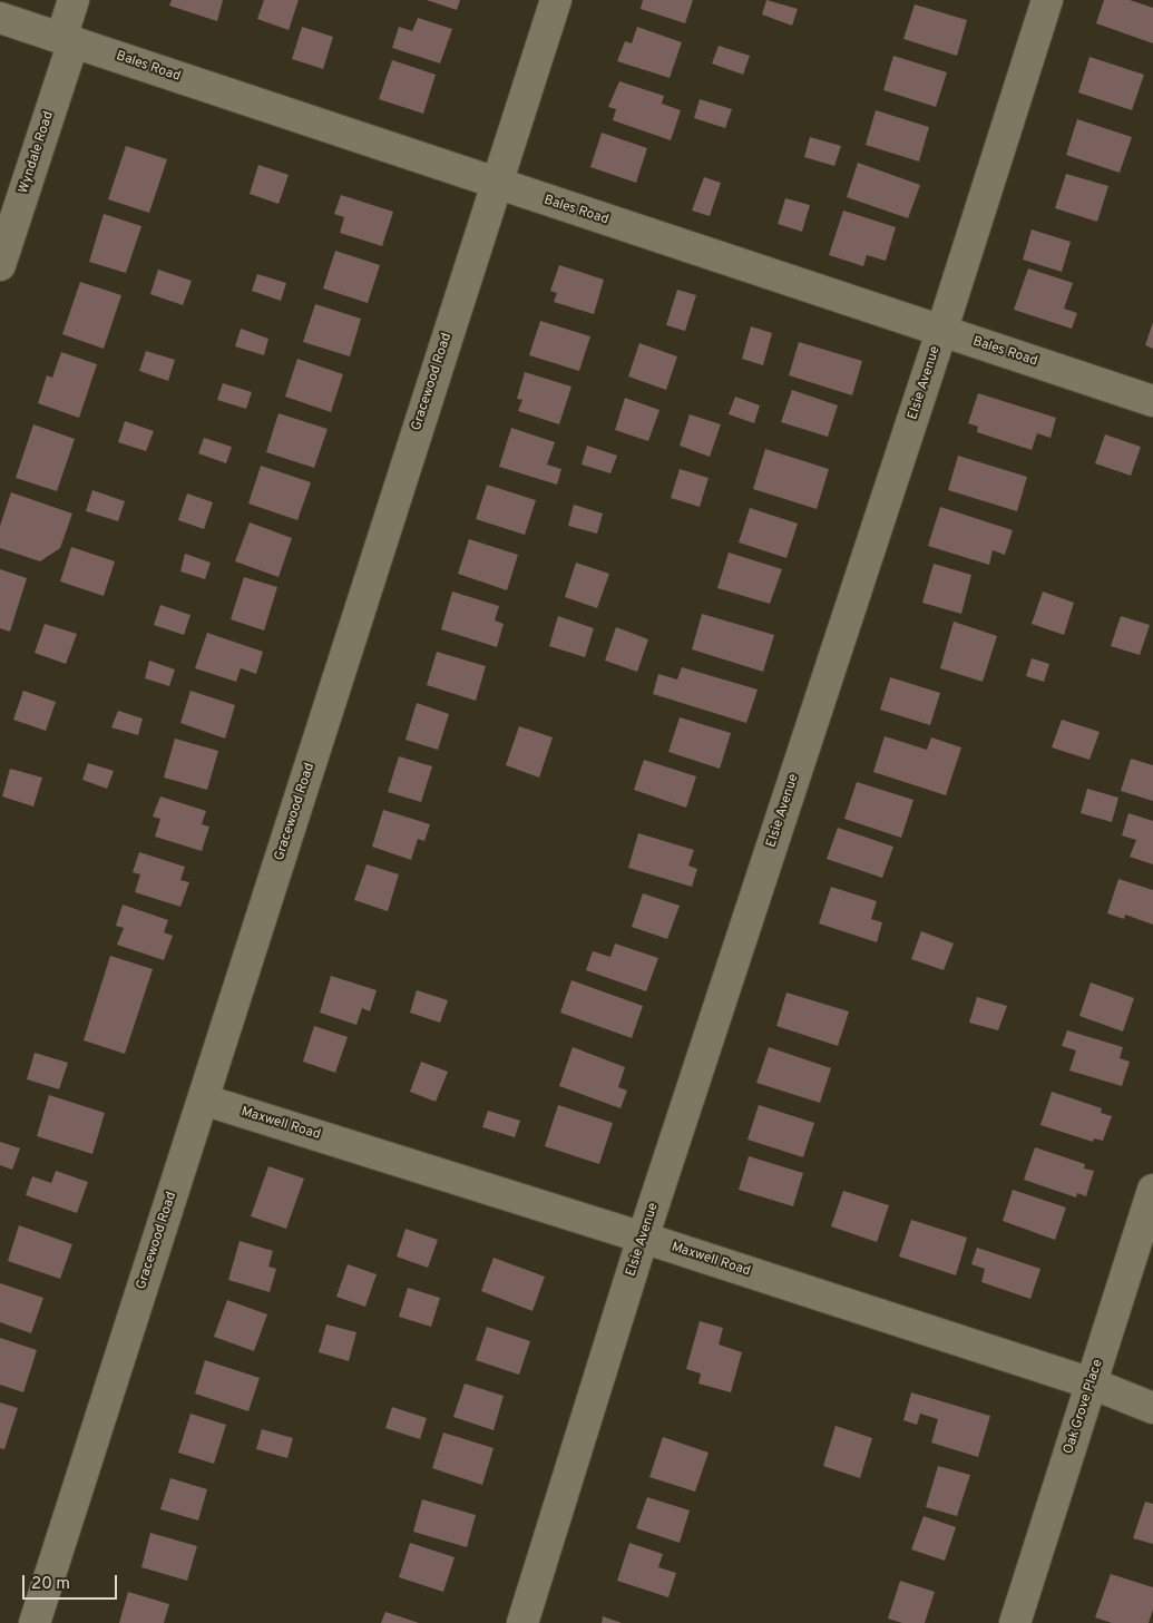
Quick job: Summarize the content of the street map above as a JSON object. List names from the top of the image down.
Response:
{
  "streets": {
    "street": [
      "Bales Road",
      "Wyndale Road",
      "Gracewood Road",
      "Elsie Avenue",
      "Maxwell Road",
      "Oak Grove Place"
    ]
  },
  "crossings": [
    ["Bales Road", "Wyndale Road"],
    ["Bales Road", "Gracewood Road"],
    ["Bales Road", "Elsie Avenue"],
    ["Gracewood Road", "Maxwell Road"],
    ["Elsie Avenue", "Maxwell Road"],
    ["Maxwell Road", "Oak Grove Place"]
  ],
  "scale_bar": "20 m"
}
